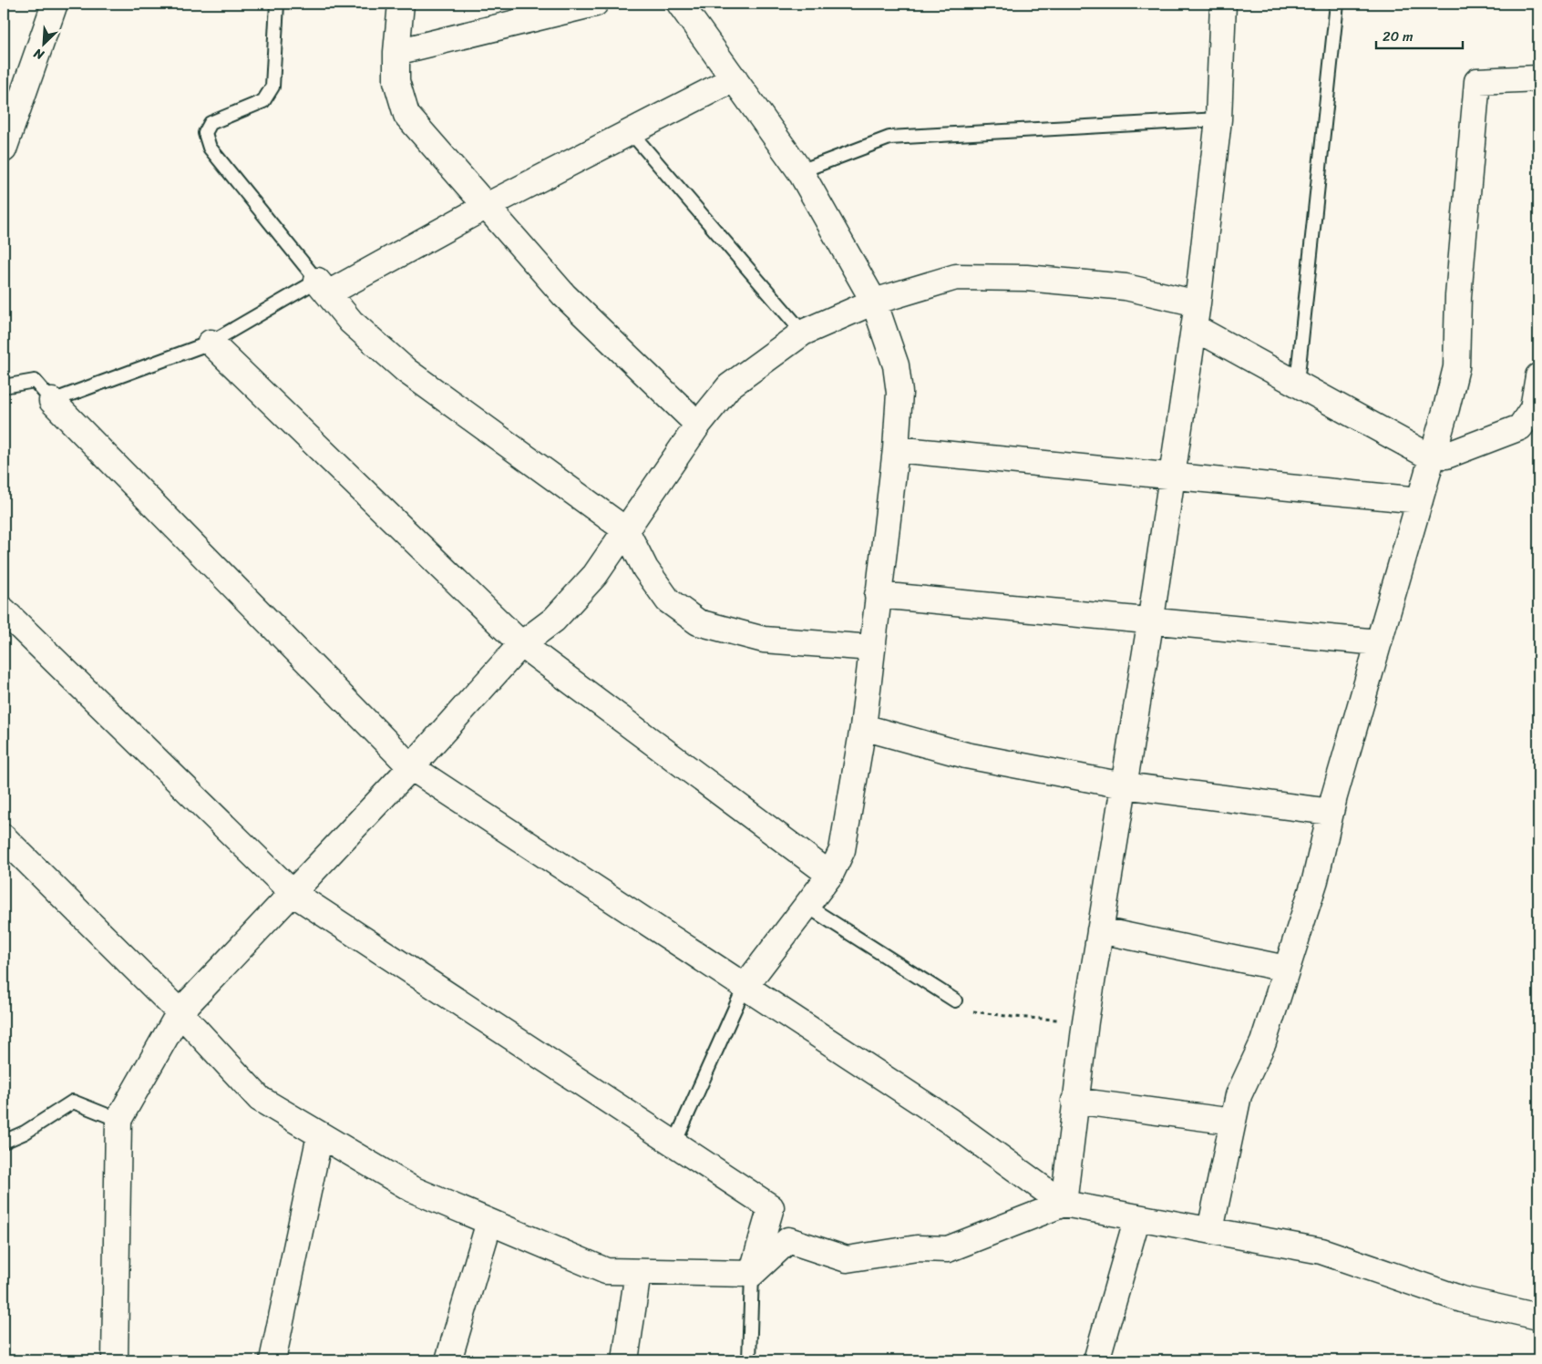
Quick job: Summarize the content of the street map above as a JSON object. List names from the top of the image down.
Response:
{
  "scale_bar": "20 m",
  "north": "bottom left"
}
